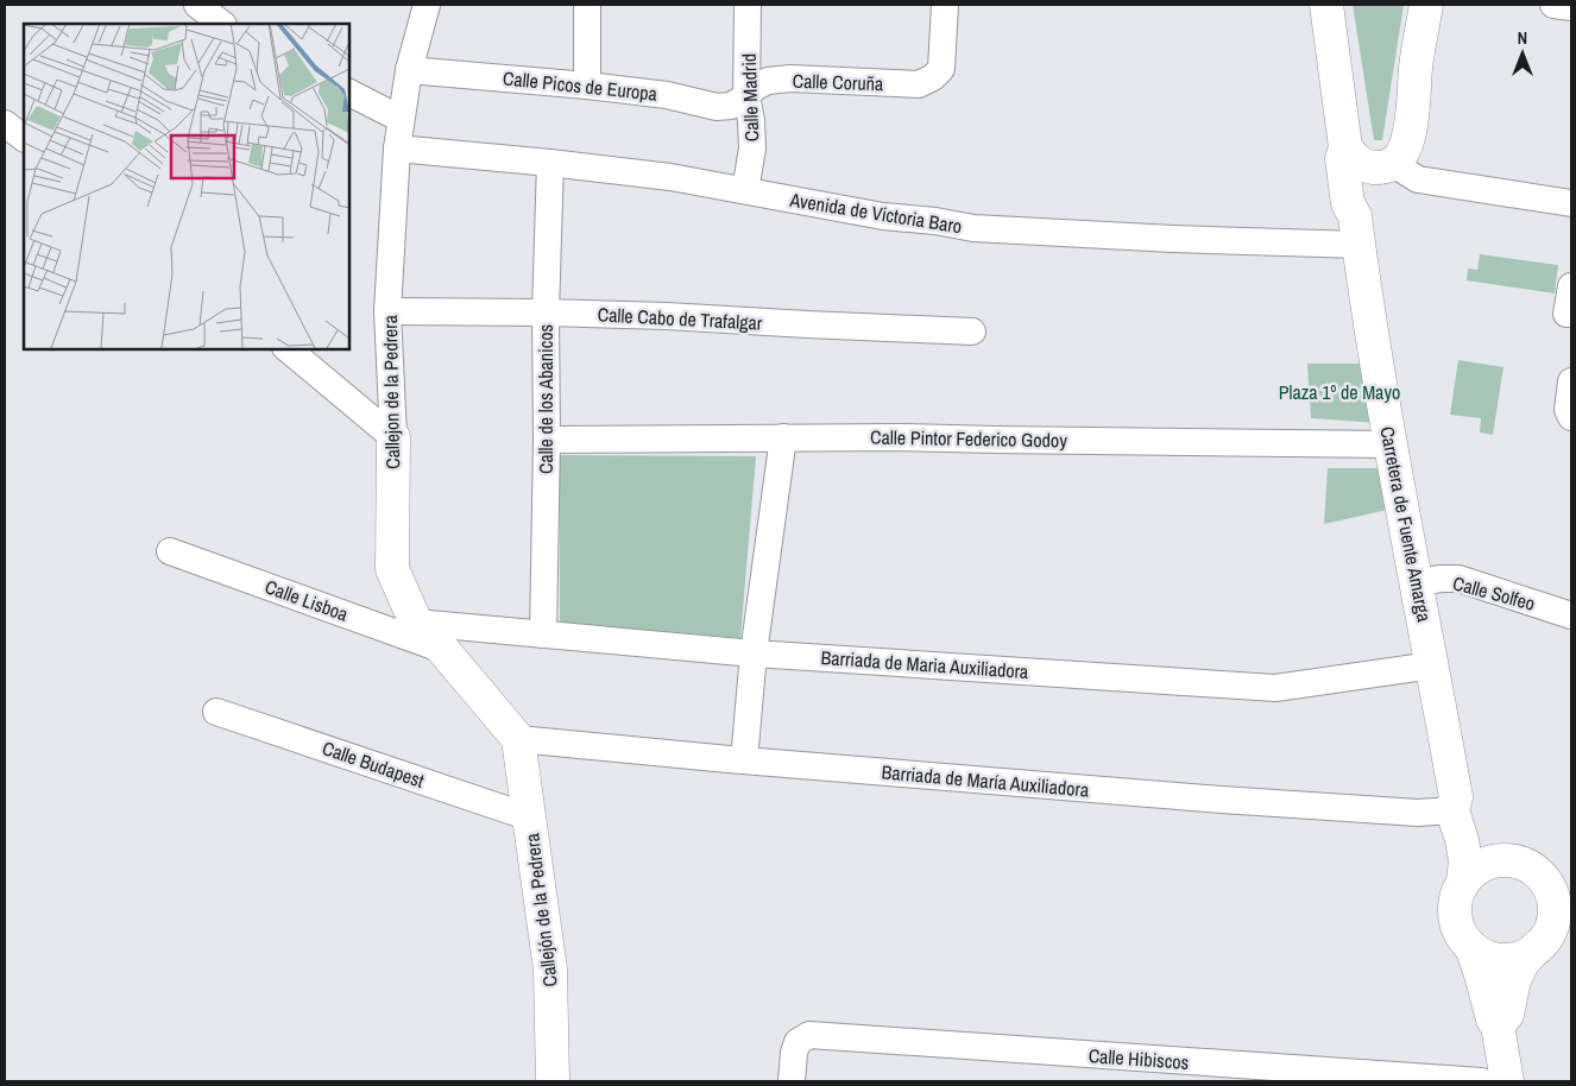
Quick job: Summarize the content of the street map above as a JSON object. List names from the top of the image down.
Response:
{
  "streets": {
    "street": [
      "Calle Coruña",
      "Calle Picos de Europa",
      "Calle Madrid",
      "Avenida de Victoria Baro",
      "Calle Cabo de Trafalgar",
      "Callejon de la Pedrera",
      "Calle de los Abanicos",
      "Calle Pintor Federico Godoy",
      "Carretera de Fuente Amarga",
      "Calle Solfeo",
      "Calle Lisboa",
      "Barriada de Maria Auxiliadora",
      "Calle Budapest",
      "Barriada de María Auxiliadora",
      "Callejón de la Pedrera",
      "Calle Hibiscos"
    ]
  },
  "crossings": [
    ["Calle Coruña", "Calle Picos de Europa"],
    ["Calle Coruña", "Calle Madrid"],
    ["Calle Picos de Europa", "Calle Madrid"],
    ["Calle Picos de Europa", "Callejon de la Pedrera"],
    ["Calle Madrid", "Avenida de Victoria Baro"],
    ["Avenida de Victoria Baro", "Callejon de la Pedrera"],
    ["Avenida de Victoria Baro", "Calle de los Abanicos"],
    ["Avenida de Victoria Baro", "Carretera de Fuente Amarga"],
    ["Calle Cabo de Trafalgar", "Callejon de la Pedrera"],
    ["Calle Cabo de Trafalgar", "Calle de los Abanicos"],
    ["Callejon de la Pedrera", "Calle Lisboa"],
    ["Callejon de la Pedrera", "Barriada de Maria Auxiliadora"],
    ["Callejon de la Pedrera", "Barriada de María Auxiliadora"],
    ["Callejon de la Pedrera", "Callejón de la Pedrera"],
    ["Calle de los Abanicos", "Calle Pintor Federico Godoy"],
    ["Calle de los Abanicos", "Barriada de Maria Auxiliadora"],
    ["Calle Pintor Federico Godoy", "Carretera de Fuente Amarga"],
    ["Carretera de Fuente Amarga", "Calle Solfeo"],
    ["Carretera de Fuente Amarga", "Barriada de Maria Auxiliadora"],
    ["Carretera de Fuente Amarga", "Barriada de María Auxiliadora"],
    ["Calle Budapest", "Callejón de la Pedrera"],
    ["Barriada de María Auxiliadora", "Callejón de la Pedrera"]
  ],
  "parks": ["Plaza 1º de Mayo"],
  "north": "top"
}
